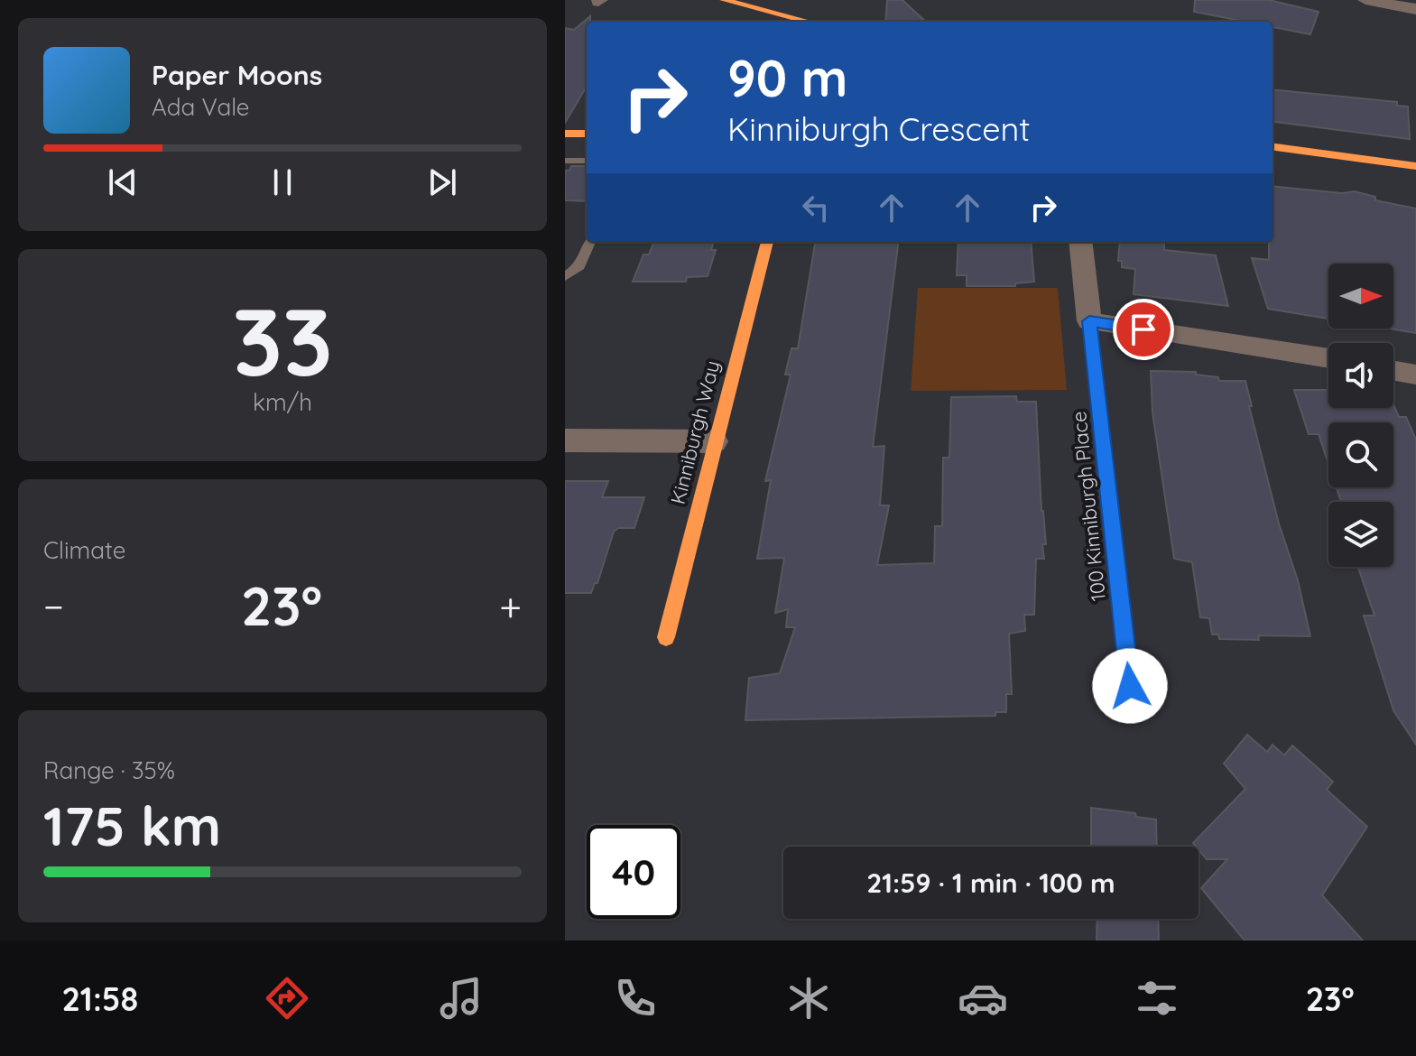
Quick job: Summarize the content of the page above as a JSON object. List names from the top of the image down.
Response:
{
  "streets": {
    "street": ["Kinniburgh Way", "100 Kinniburgh Place"]
  },
  "north": "right",
  "page": {
    "turn": ["90 m", "Kinniburgh Crescent"],
    "song": ["Paper Moons", "Ada Vale"],
    "tile": [
      ["33", "km/h"],
      "Climate",
      ["Range · 35%", "175 km"]
    ],
    "heat": ["−", "23°", "+"],
    "limit": "40",
    "trip": "21:59 · 1 min · 100 m",
    "tabs": ["21:58", "23°"]
  }
}
